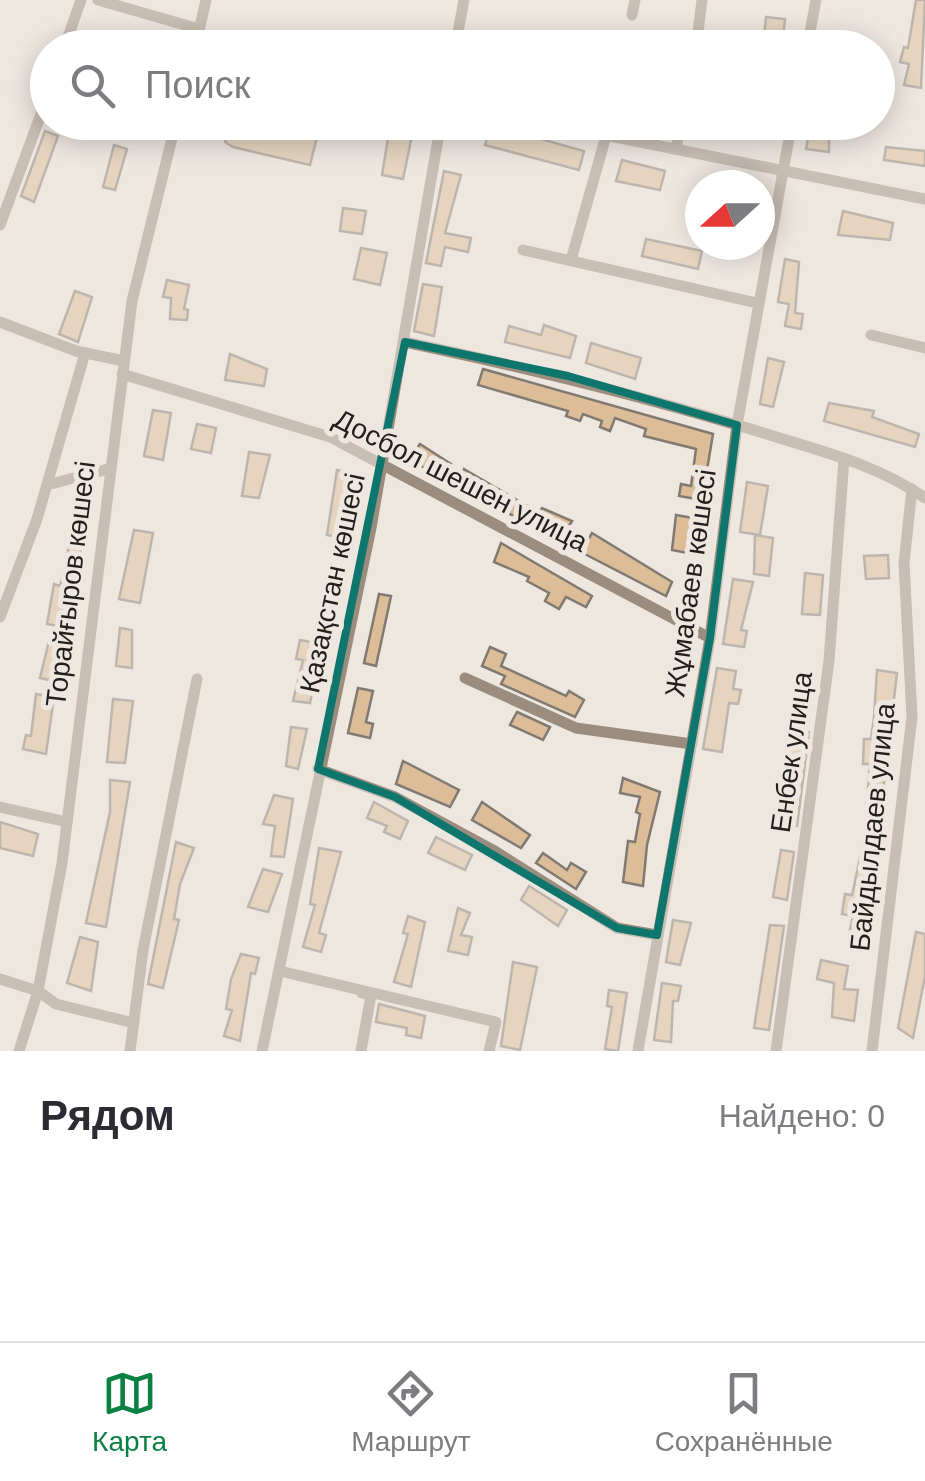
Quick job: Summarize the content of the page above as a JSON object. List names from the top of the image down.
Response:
{
  "streets": {
    "street": [
      "Досбол шешен улица",
      "Қазақстан көшесі",
      "Жұмабаев көшесі",
      "Торайғыров көшесі",
      "Енбек улица",
      "Байдылдаев улица"
    ]
  },
  "crossings": [
    ["Досбол шешен улица", "Қазақстан көшесі"],
    ["Досбол шешен улица", "Жұмабаев көшесі"],
    ["Досбол шешен улица", "Торайғыров көшесі"]
  ],
  "north": "left",
  "page": {
    "search": "Поиск",
    "heading": ["Рядом", "Найдено: 0"],
    "nav": ["Карта", "Маршрут", "Сохранённые"]
  }
}
